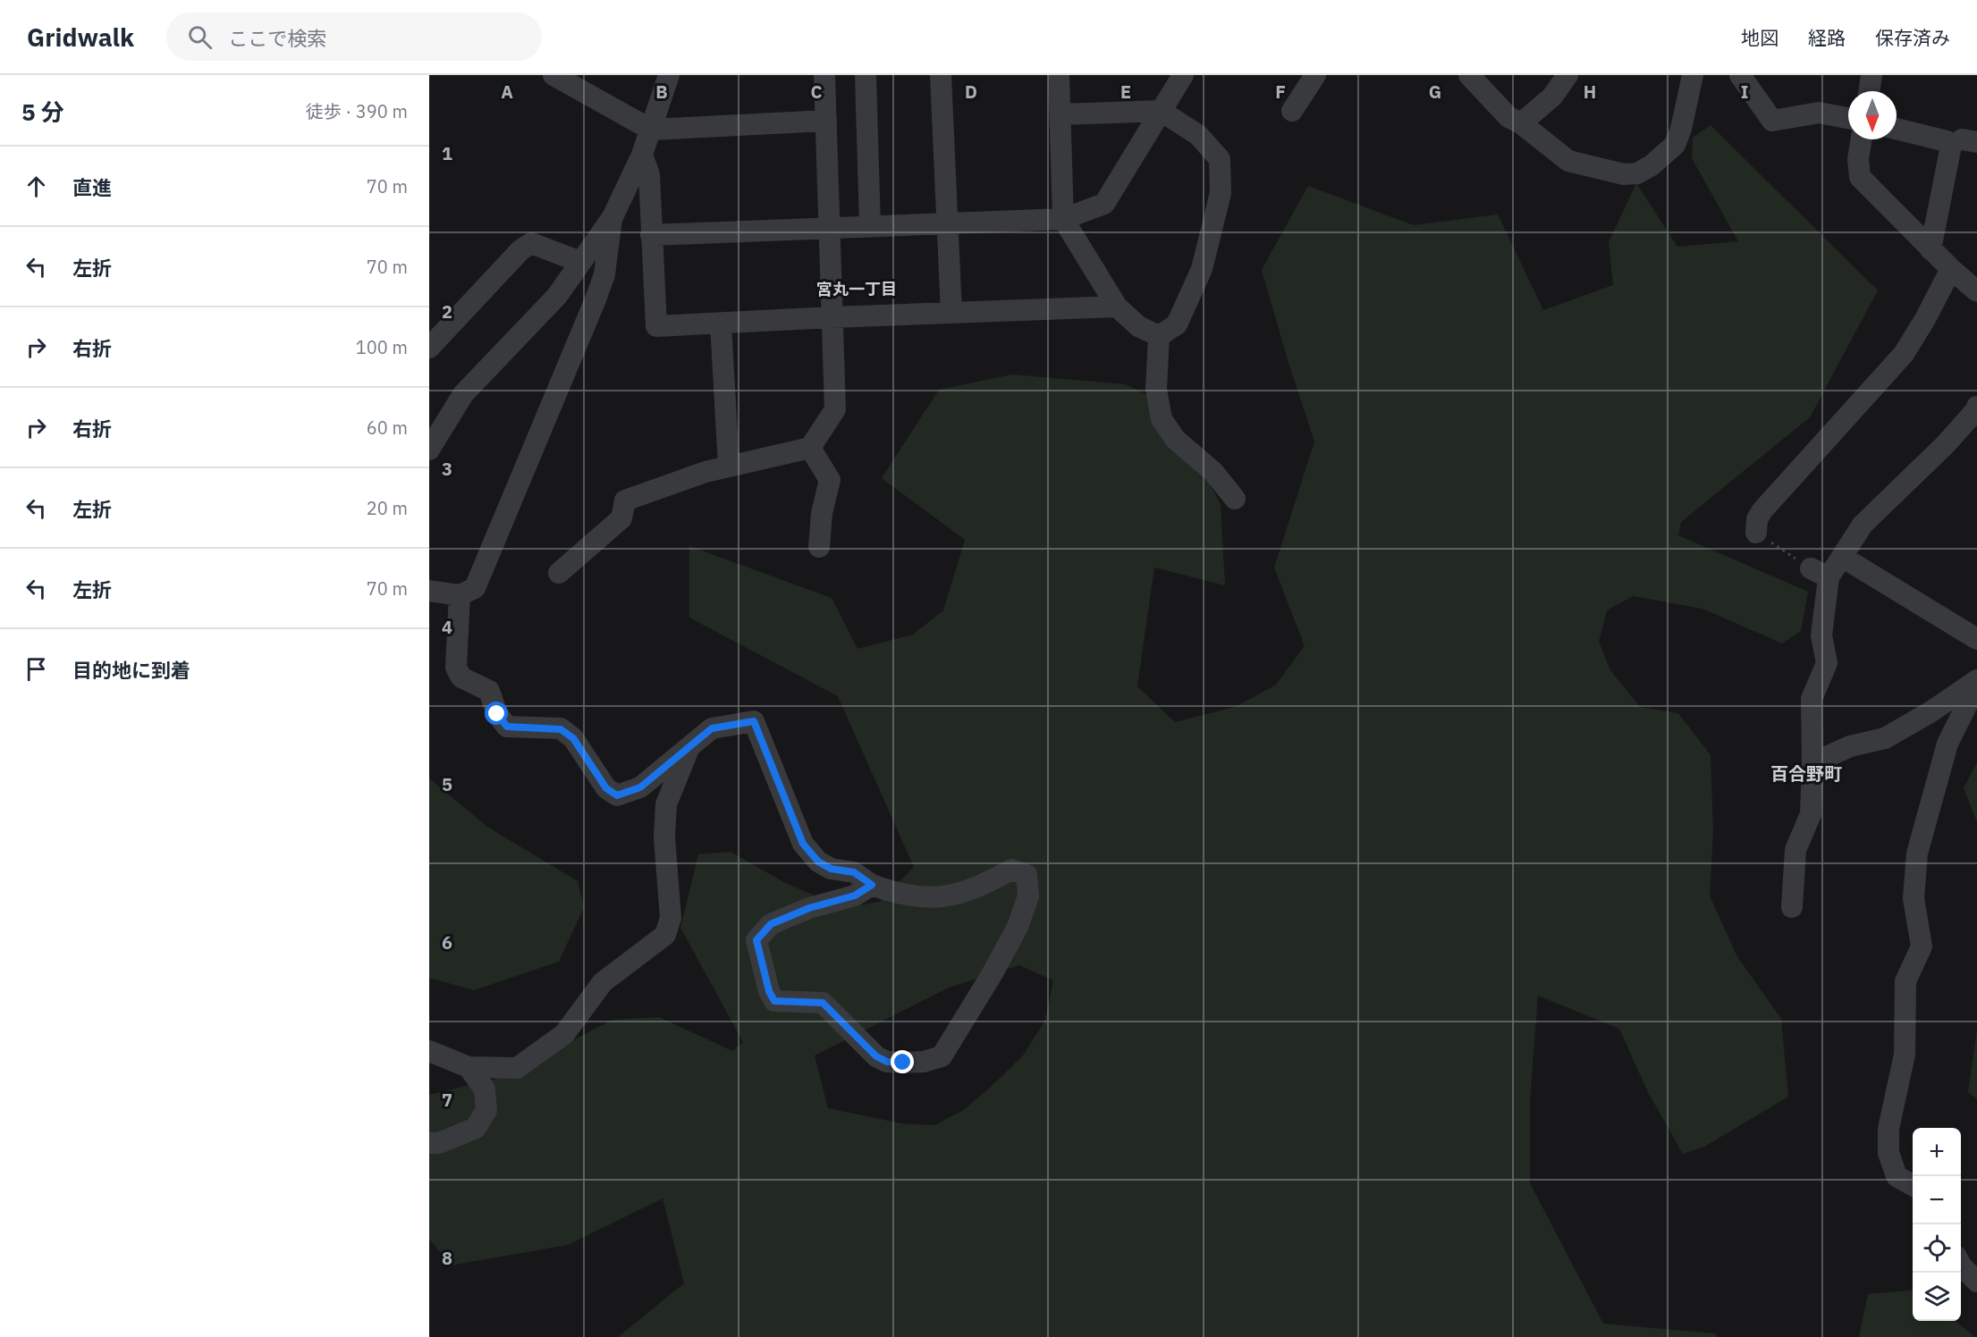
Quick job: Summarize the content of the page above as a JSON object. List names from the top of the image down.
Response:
{
  "districts": ["宮丸一丁目", "百合野町"],
  "north": "bottom",
  "page": {
    "header": "Gridwalk",
    "search": "ここで検索",
    "nav": ["地図", "経路", "保存済み"],
    "heading": ["5 分", "徒歩 · 390 m"],
    "list": [
      ["直進", "70 m"],
      ["左折", "70 m"],
      ["右折", "100 m"],
      ["右折", "60 m"],
      ["左折", "20 m"],
      ["左折", "70 m"],
      "目的地に到着"
    ],
    "map_buttons": ["+", "−"]
  },
  "grid": {
    "columns": [
      "A",
      "B",
      "C",
      "D",
      "E",
      "F",
      "G",
      "H",
      "I"
    ],
    "rows": [
      "1",
      "2",
      "3",
      "4",
      "5",
      "6",
      "7",
      "8"
    ]
  }
}
